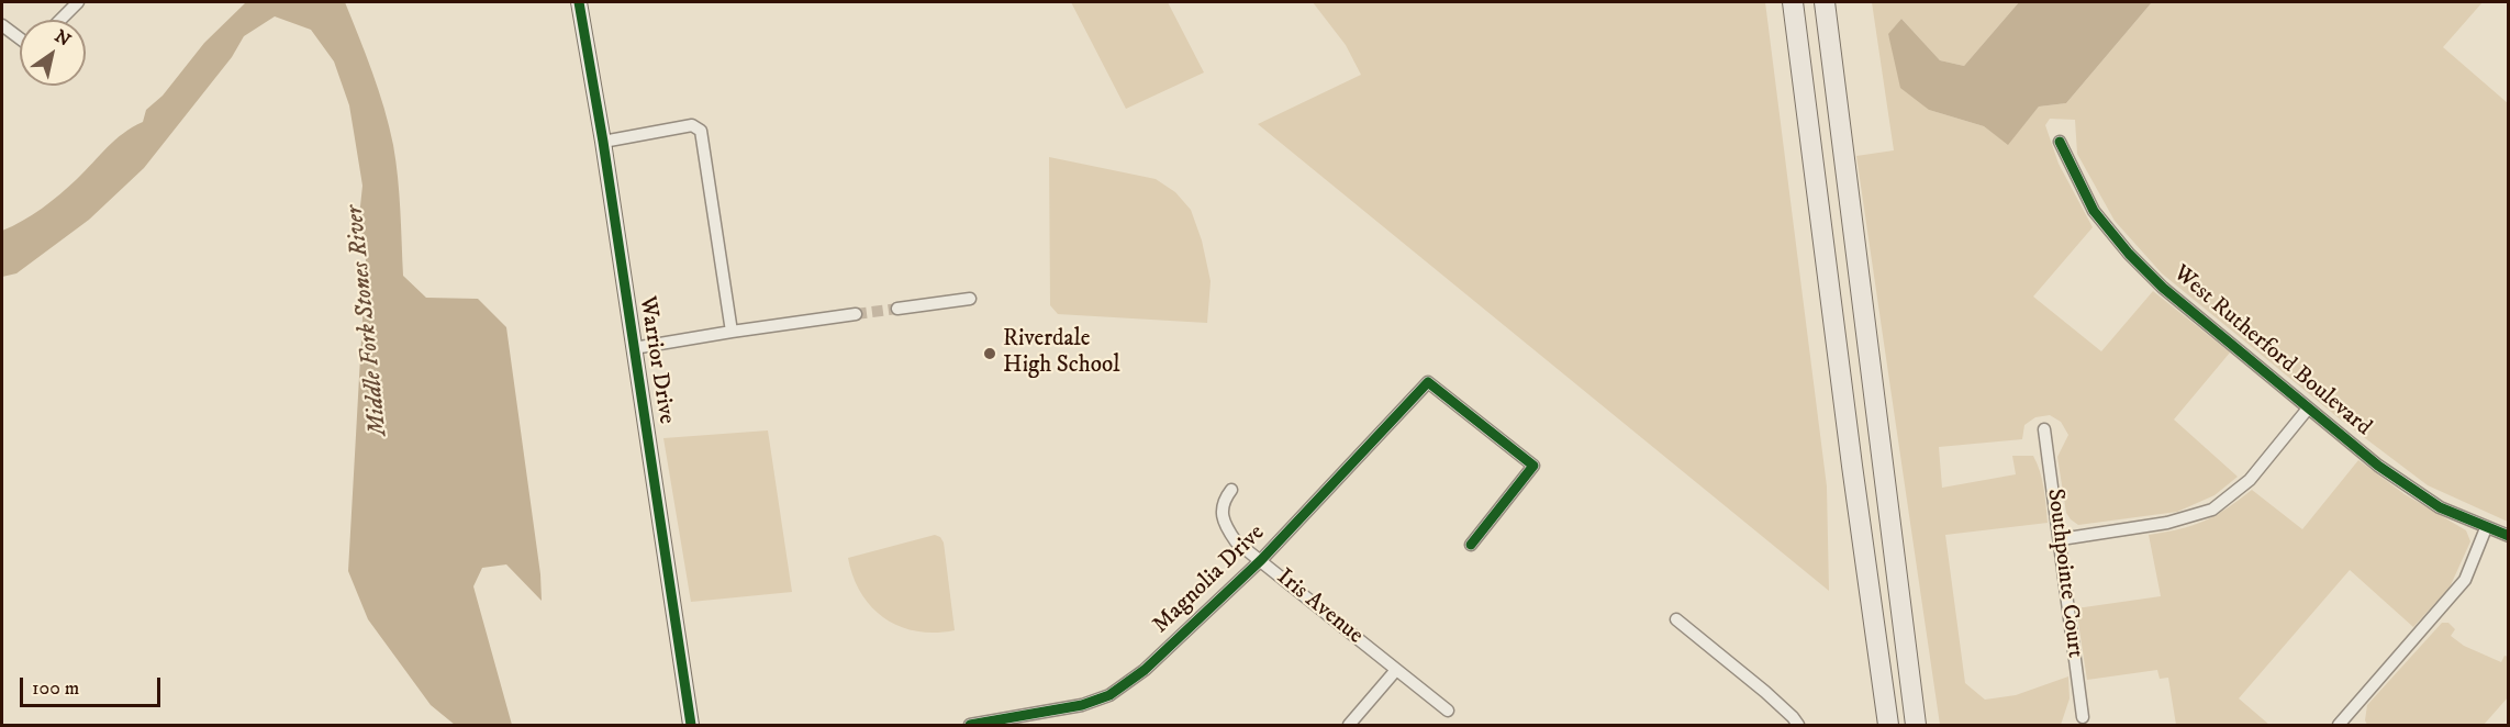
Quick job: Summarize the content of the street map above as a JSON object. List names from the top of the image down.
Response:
{
  "streets": {
    "street": [
      "West Rutherford Boulevard",
      "Warrior Drive",
      "Southpointe Court",
      "Magnolia Drive",
      "Iris Avenue"
    ]
  },
  "crossings": [
    ["Magnolia Drive", "Iris Avenue"]
  ],
  "water": ["Middle Fork Stones River"],
  "places": ["Riverdale High School"],
  "scale_bar": "100 m",
  "north": "top right"
}
